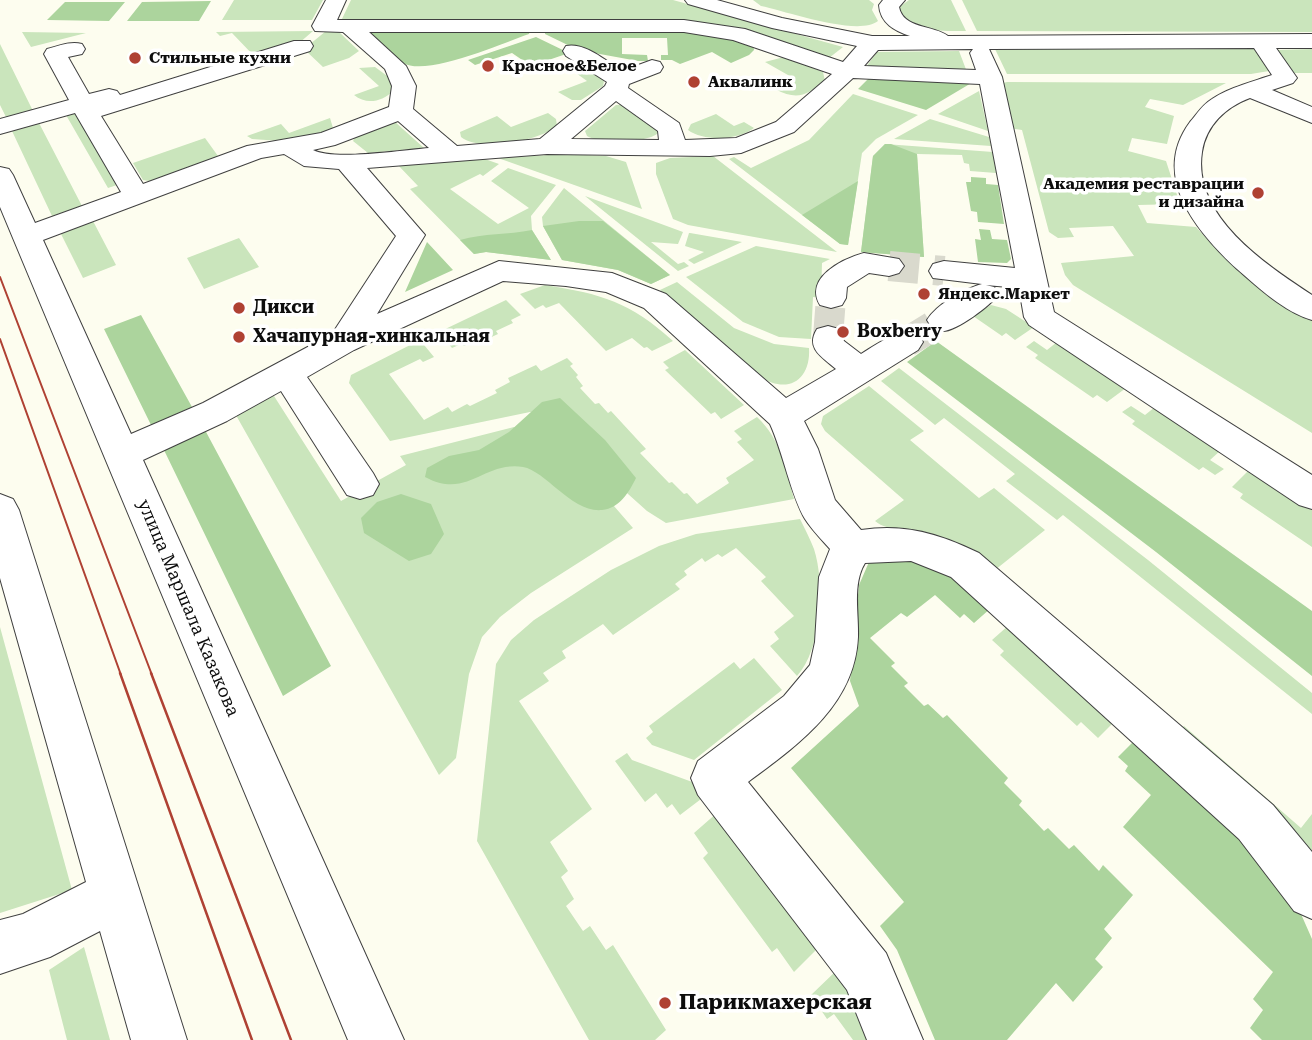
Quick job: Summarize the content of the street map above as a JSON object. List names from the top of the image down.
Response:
{
  "streets": {
    "street": ["улица Маршала Казакова"]
  },
  "places": [
    "Стильные кухни",
    "Красное&Белое",
    "Аквалинк",
    "Академия реставрации и дизайна",
    "Яндекс.Маркет",
    "Дикси",
    "Boxberry",
    "Хачапурная-хинкальная",
    "Парикмахерская"
  ]
}
